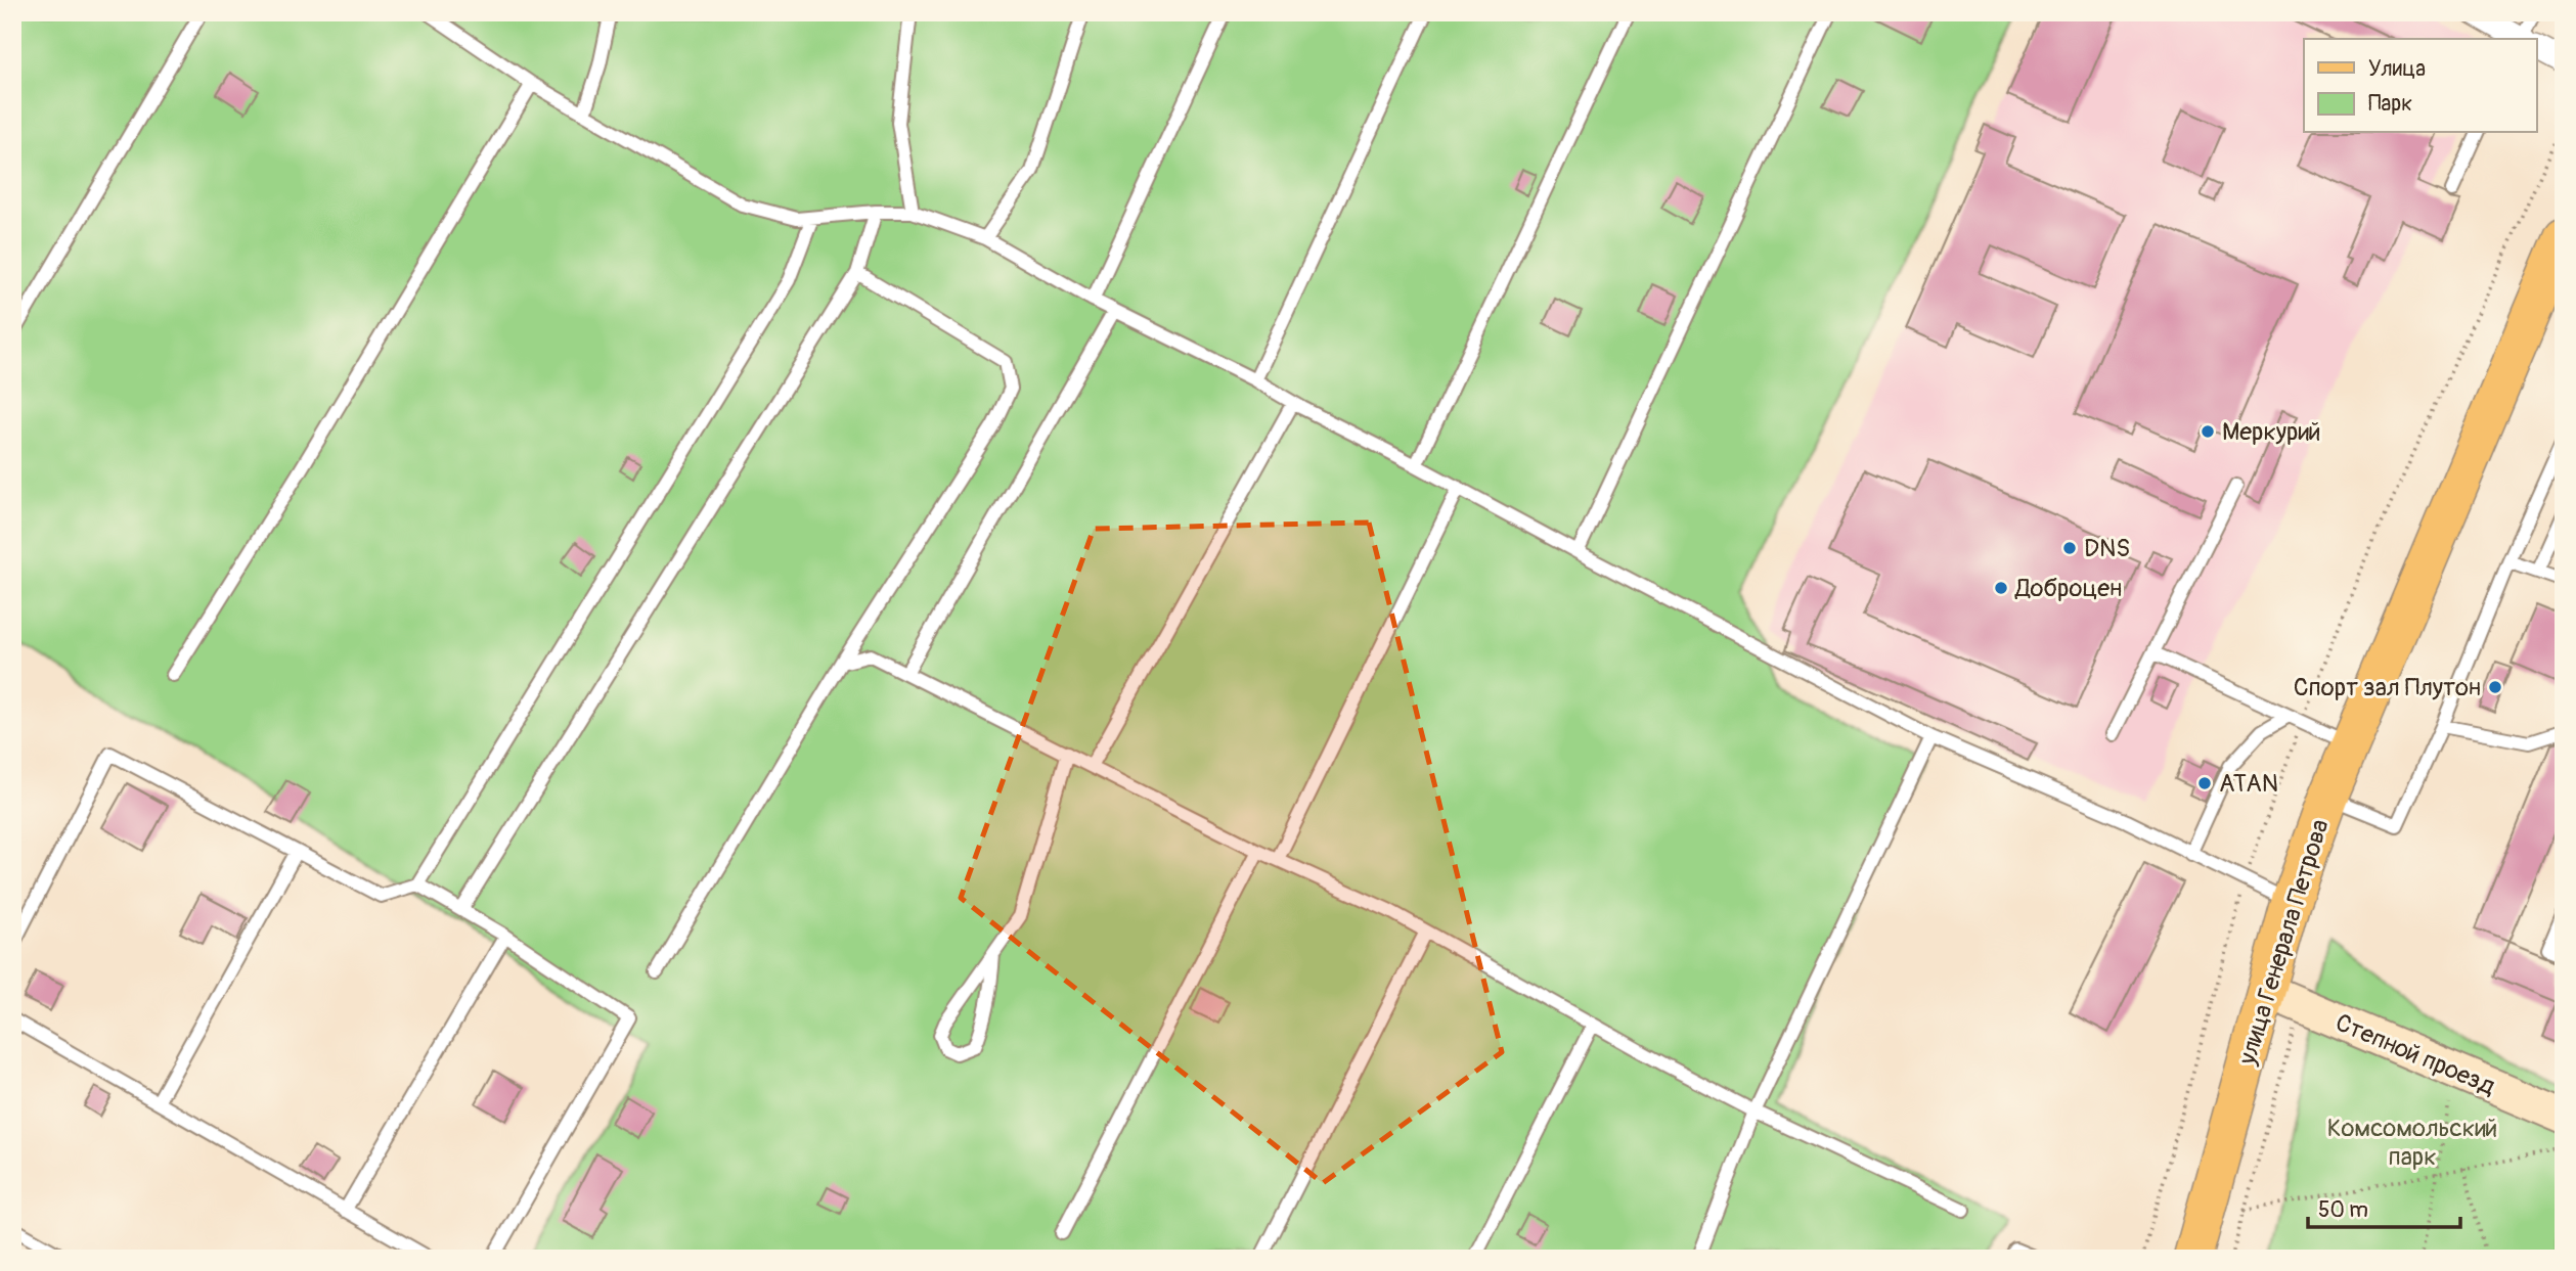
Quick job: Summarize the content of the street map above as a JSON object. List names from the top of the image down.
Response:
{
  "streets": {
    "main road": ["улица Генерала Петрова", "Степной проезд"]
  },
  "crossings": [
    ["улица Генерала Петрова", "Степной проезд"]
  ],
  "parks": ["Комсомольский парк"],
  "places": [
    "Меркурий",
    "DNS",
    "Доброцен",
    "Спорт зал Плутон",
    "ATAN"
  ],
  "legend": ["Улица", "Парк"],
  "scale_bar": "50 m"
}
